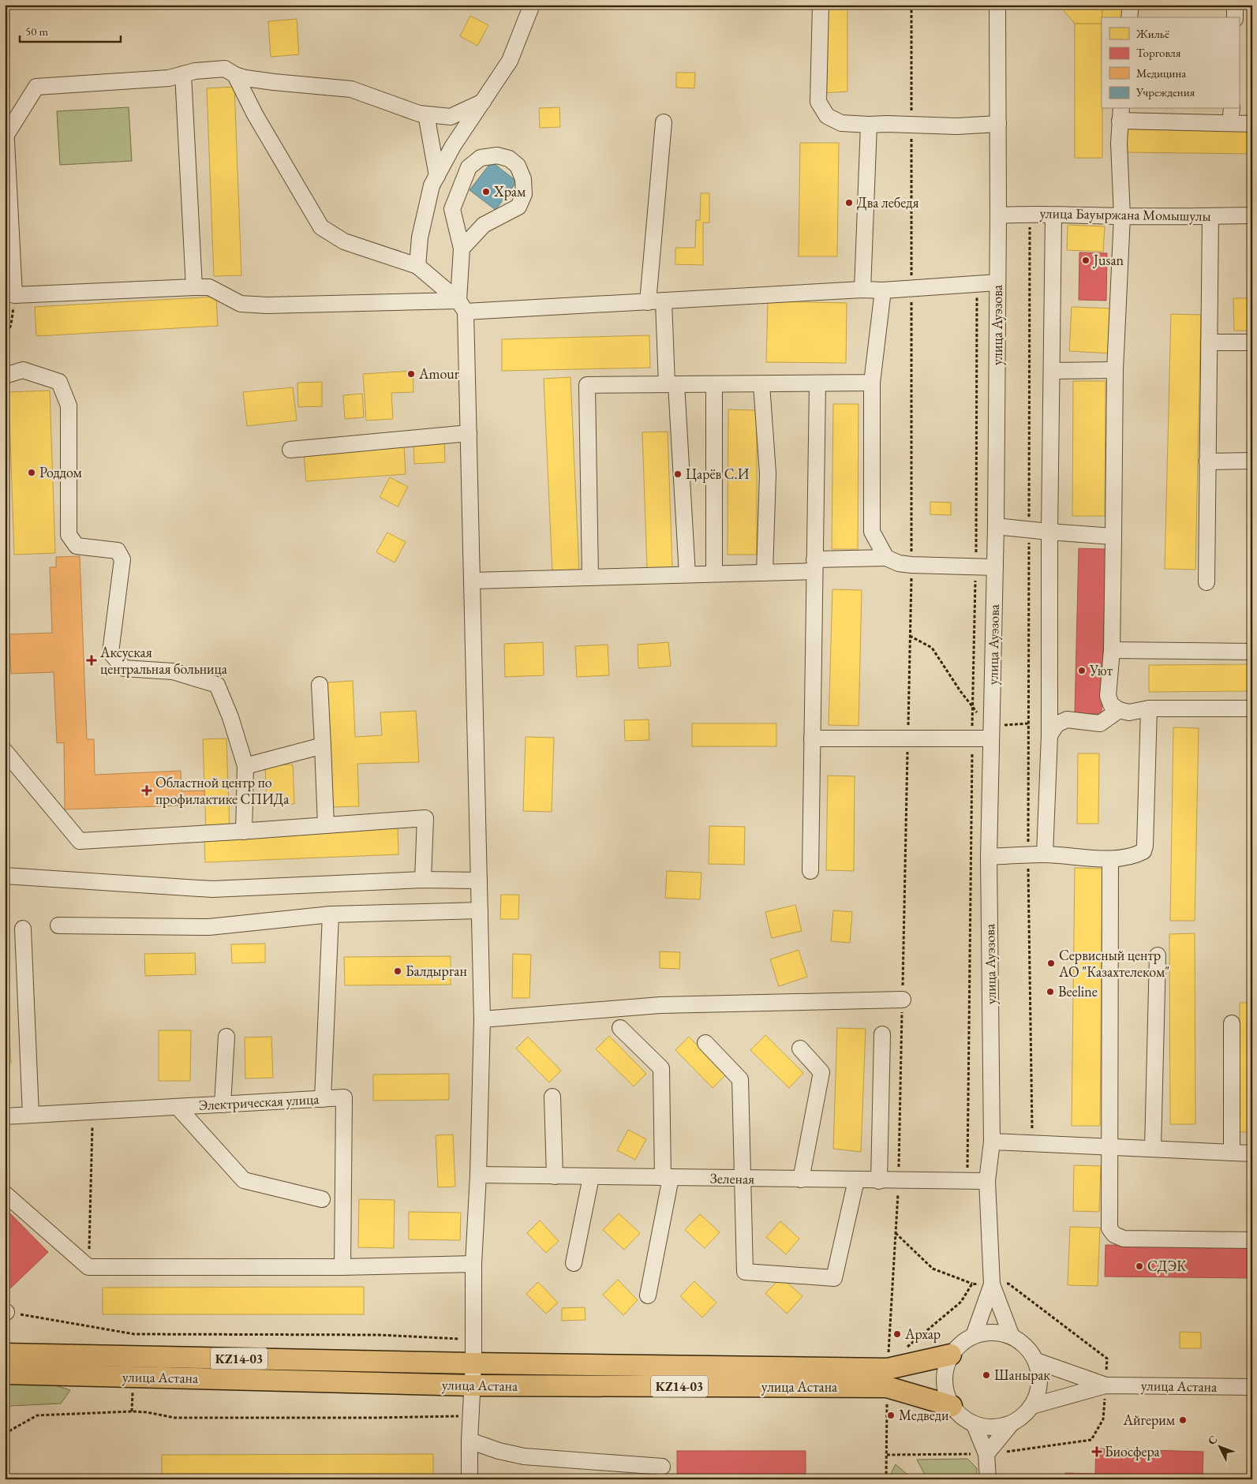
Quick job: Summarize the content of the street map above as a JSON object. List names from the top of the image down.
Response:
{
  "streets": {
    "main road": ["KZ14-03", "улица Астана"],
    "street": [
      "улица Бауыржана Момышулы",
      "улица Ауэзова",
      "Электрическая улица",
      "Зеленая"
    ]
  },
  "crossings": [
    ["улица Бауыржана Момышулы", "улица Ауэзова"],
    ["улица Ауэзова", "Зеленая"]
  ],
  "places": {
    "other": [
      "Храм",
      "Два лебедя",
      "Jusan",
      "Amour",
      "Роддом",
      "Царёв С.И",
      "Уют",
      "Сервисный центр АО \"Казахтелеком\"",
      "Балдырган",
      "Beeline",
      "СДЭК",
      "Архар",
      "Шанырак",
      "Медведи",
      "Айгерим"
    ],
    "health": ["Аксуская центральная больница", "Областной центр по профилактике СПИДа", "Биосфера"]
  },
  "legend": [
    "Жильё",
    "Торговля",
    "Медицина",
    "Учреждения"
  ],
  "scale_bar": "50 m",
  "north": "top left"
}
